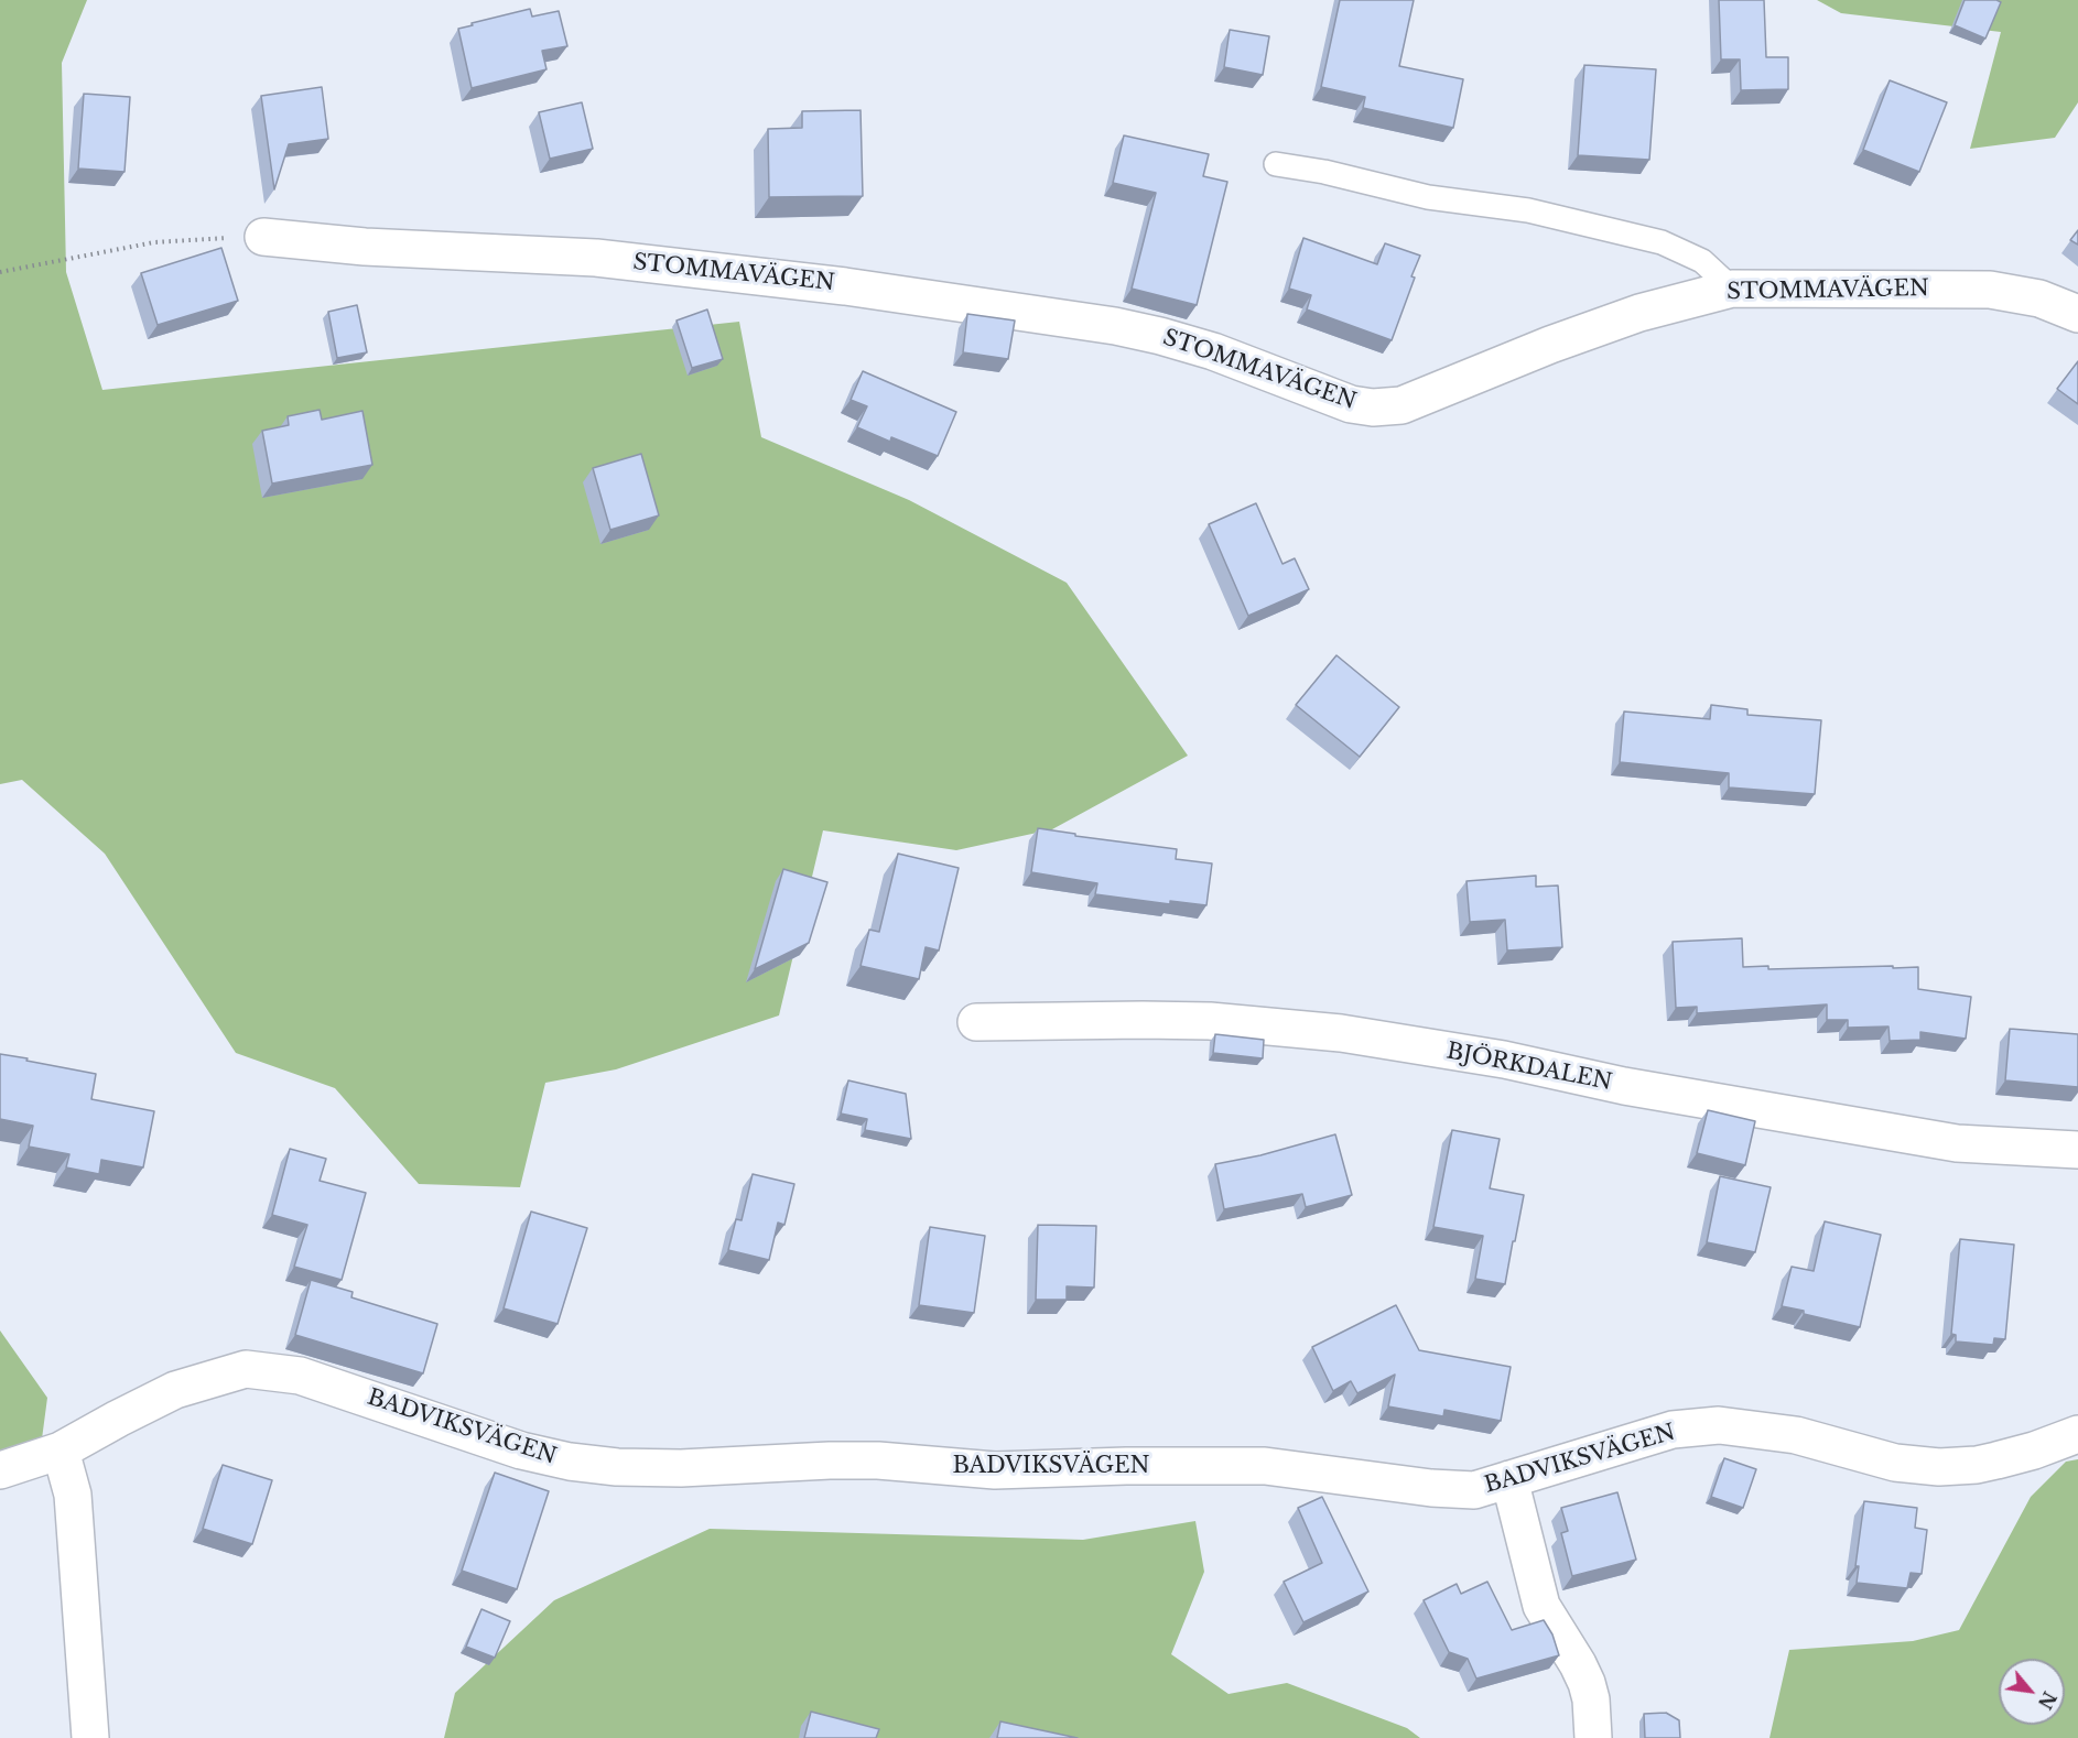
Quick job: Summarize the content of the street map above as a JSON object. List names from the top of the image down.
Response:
{
  "streets": {
    "street": ["STOMMAVÄGEN", "BJÖRKDALEN", "BADVIKSVÄGEN"]
  },
  "north": "bottom right"
}
